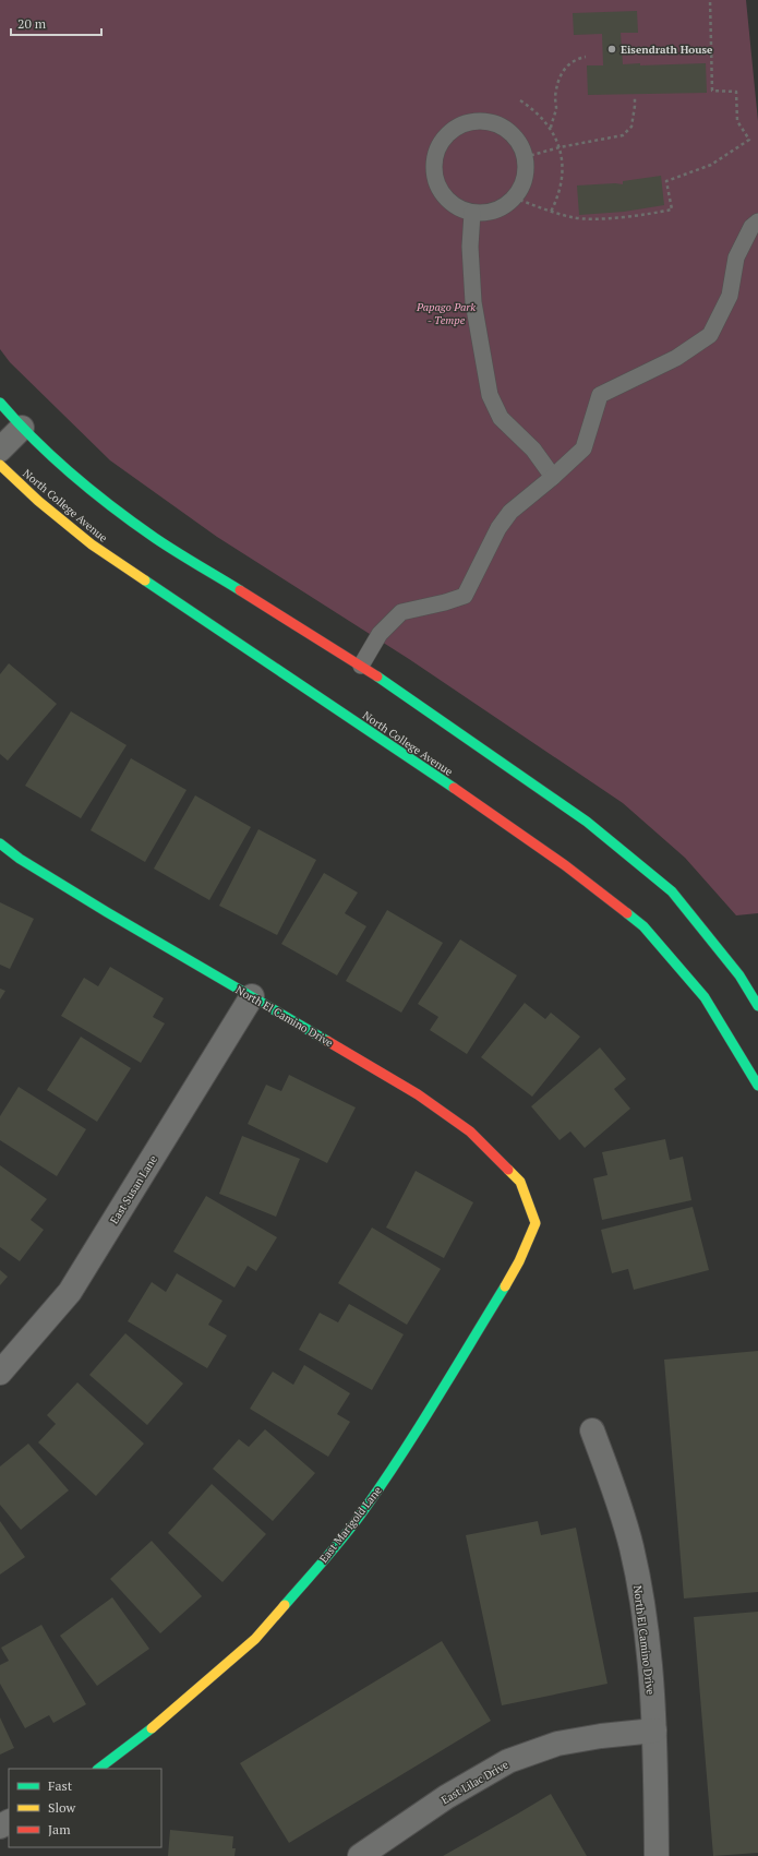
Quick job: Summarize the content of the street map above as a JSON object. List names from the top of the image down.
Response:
{
  "streets": {
    "street": [
      "North College Avenue",
      "North El Camino Drive",
      "East Susan Lane",
      "East Marigold Lane",
      "East Lilac Drive"
    ]
  },
  "crossings": [
    ["North El Camino Drive", "East Susan Lane"],
    ["North El Camino Drive", "East Marigold Lane"],
    ["North El Camino Drive", "East Lilac Drive"]
  ],
  "parks": ["Papago Park - Tempe"],
  "places": ["Eisendrath House"],
  "legend": ["Fast", "Slow", "Jam"],
  "scale_bar": "20 m"
}
